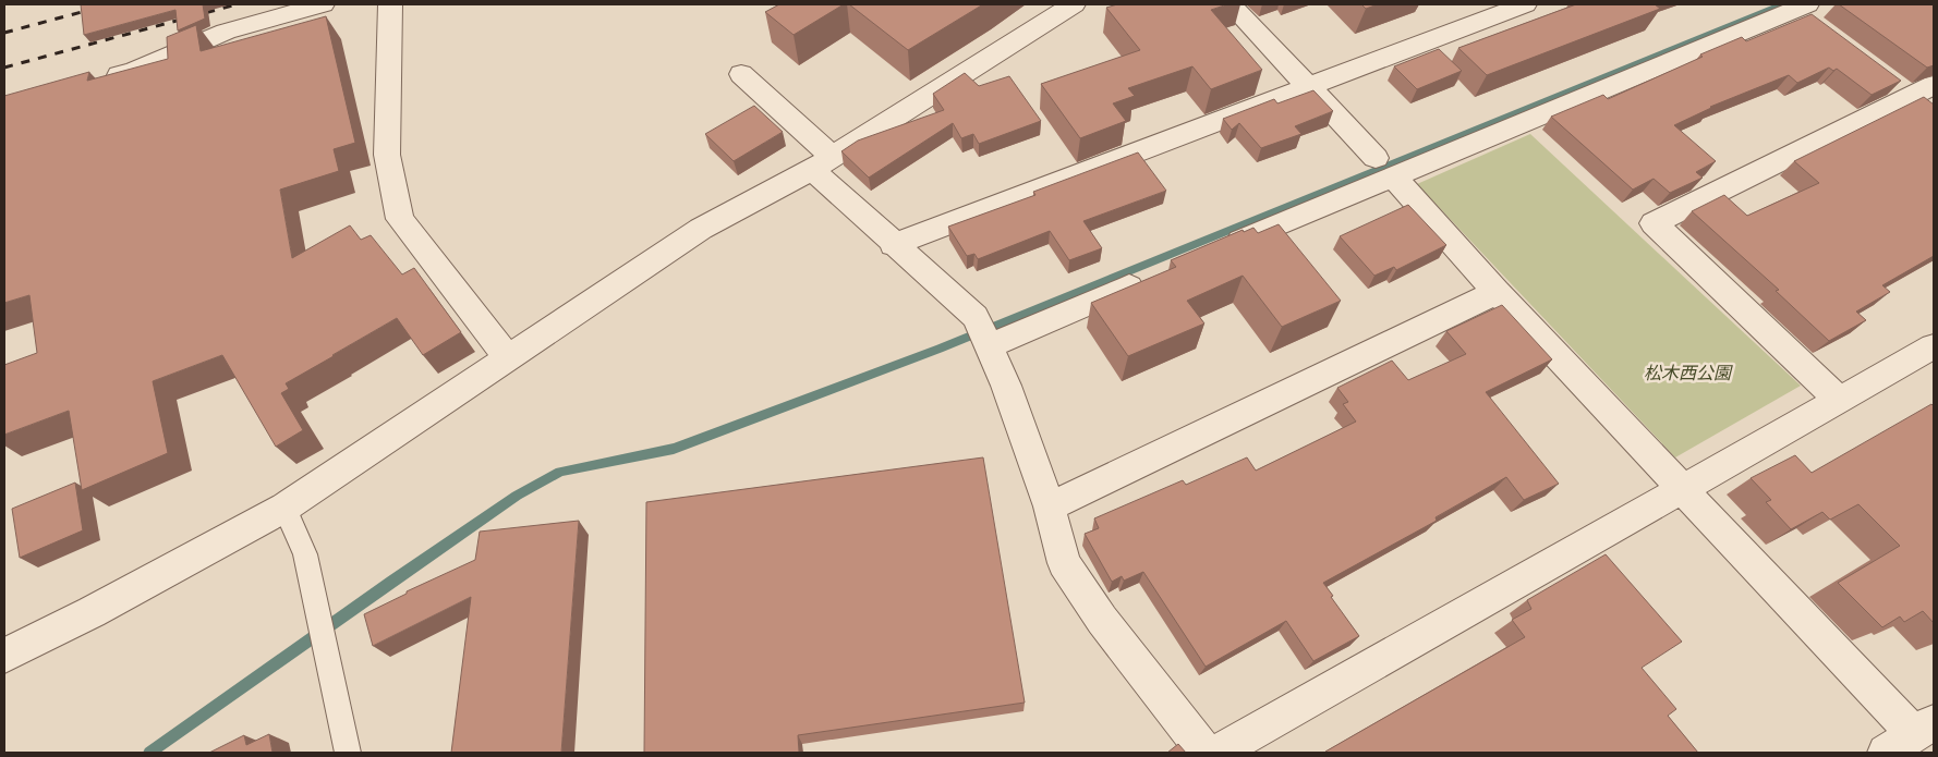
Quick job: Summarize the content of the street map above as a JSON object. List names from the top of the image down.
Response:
{
  "parks": ["松木西公園"]
}
